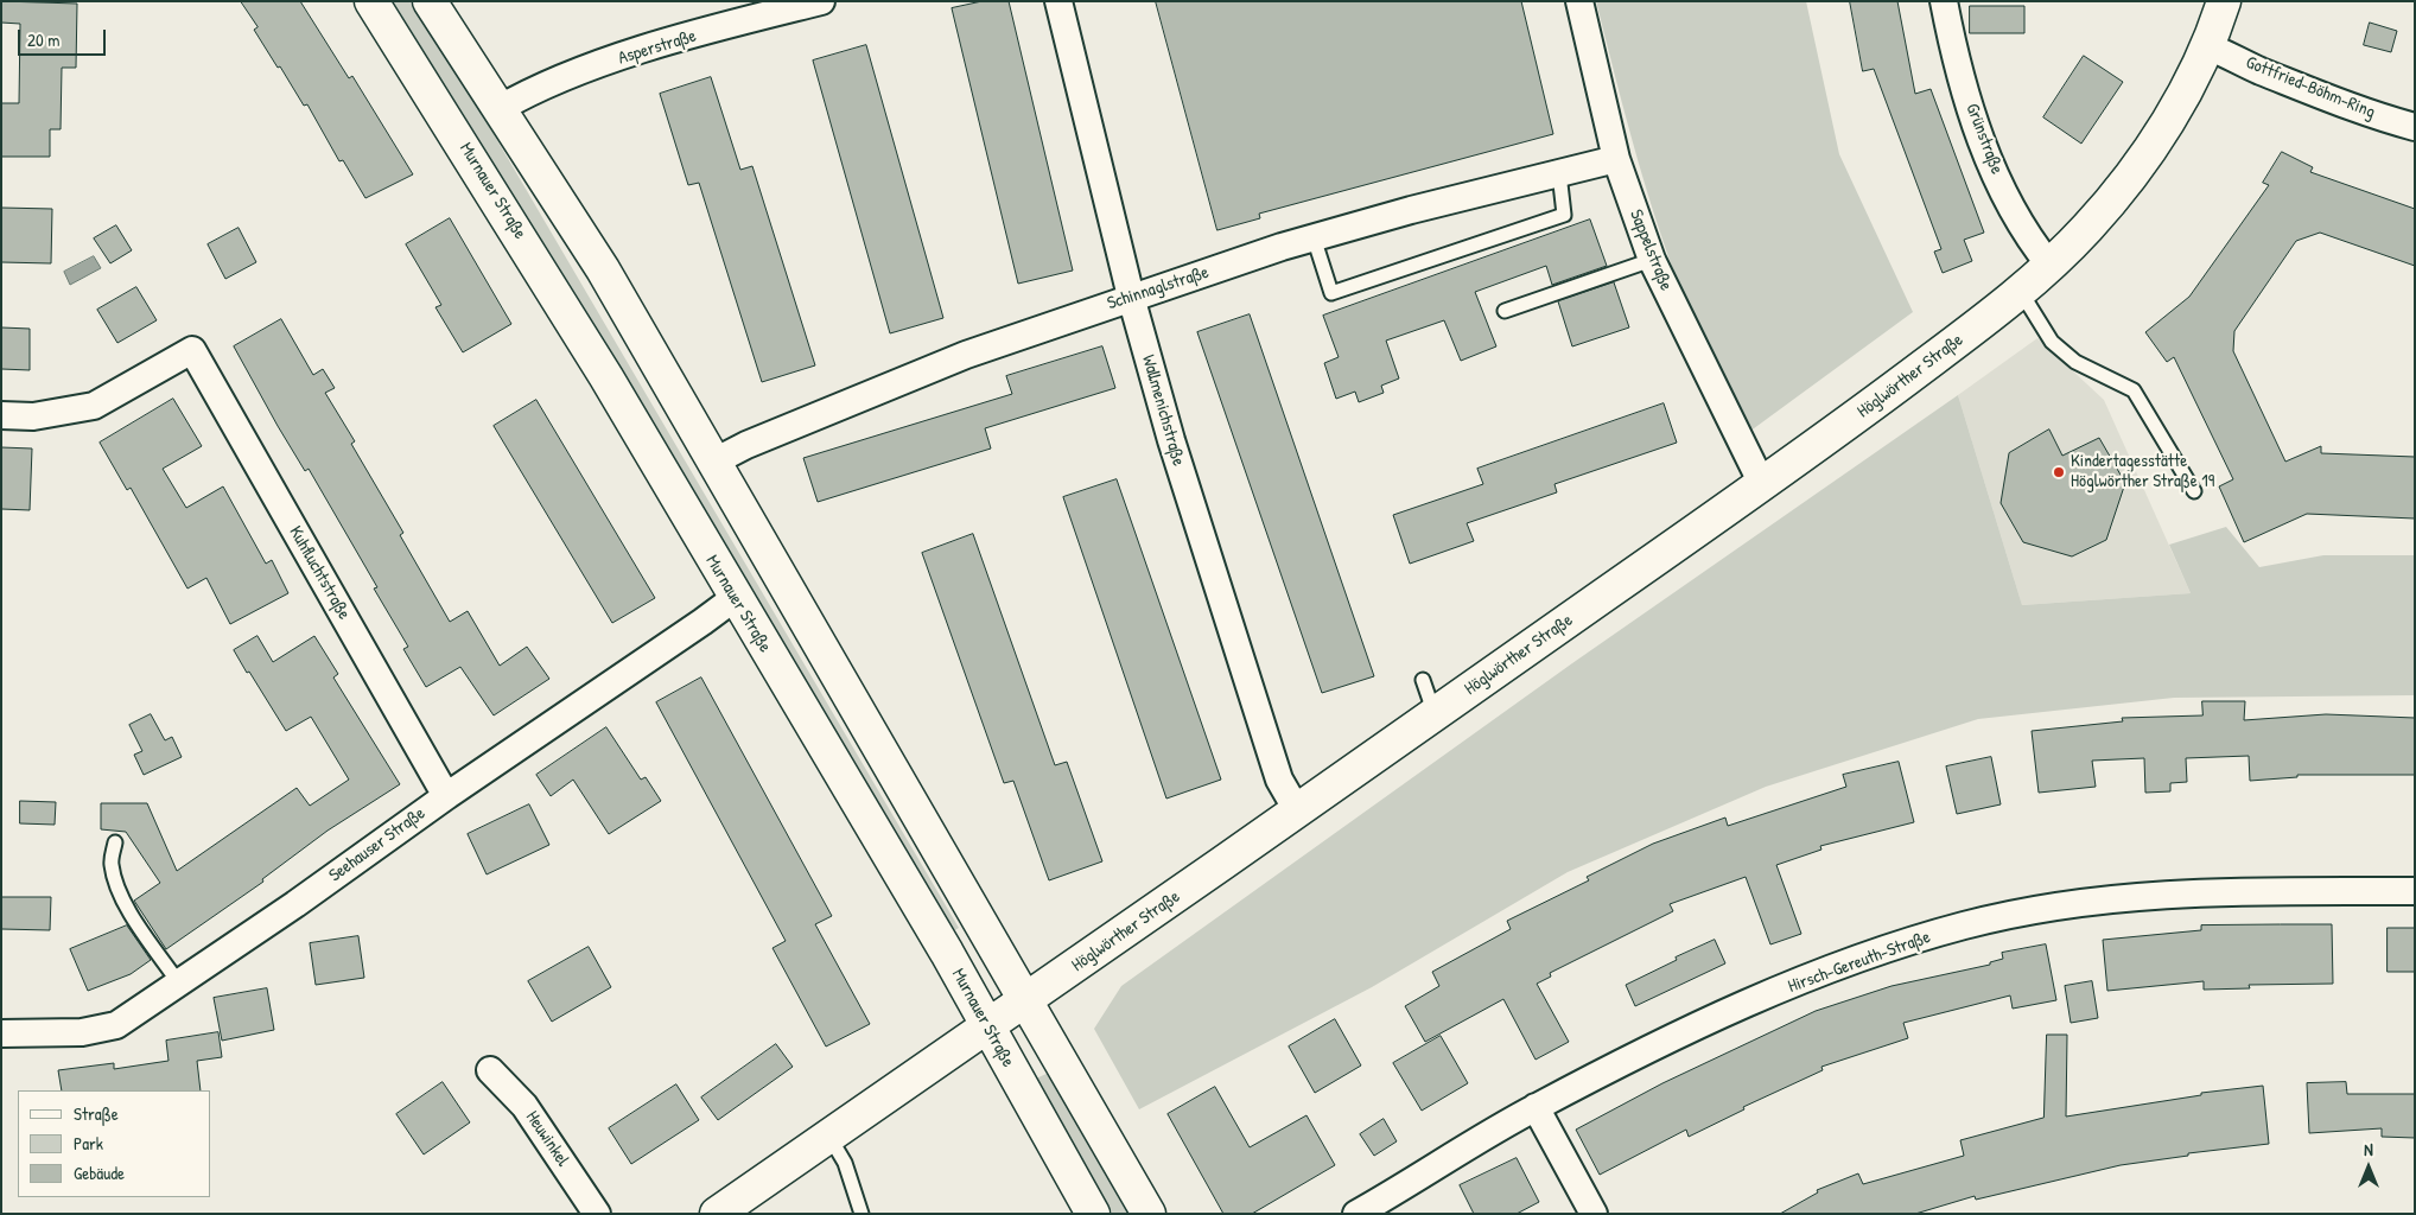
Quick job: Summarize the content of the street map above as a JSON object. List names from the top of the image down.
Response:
{
  "streets": {
    "main road": ["Murnauer Straße", "Höglwörther Straße"],
    "street": [
      "Asperstraße",
      "Gottfried-Böhm-Ring",
      "Grünstraße",
      "Sappelstraße",
      "Schinnaglstraße",
      "Wallmenichstraße",
      "Kuhfluchtstraße",
      "Seehauser Straße",
      "Hirsch-Gereuth-Straße",
      "Heuwinkel"
    ]
  },
  "crossings": [
    ["Gottfried-Böhm-Ring", "Höglwörther Straße"],
    ["Grünstraße", "Höglwörther Straße"],
    ["Murnauer Straße", "Höglwörther Straße"],
    ["Murnauer Straße", "Seehauser Straße"],
    ["Sappelstraße", "Schinnaglstraße"],
    ["Sappelstraße", "Höglwörther Straße"],
    ["Schinnaglstraße", "Wallmenichstraße"],
    ["Höglwörther Straße", "Wallmenichstraße"],
    ["Kuhfluchtstraße", "Seehauser Straße"]
  ],
  "places": ["Kindertagesstätte Höglwörther Straße 19"],
  "legend": ["Straße", "Park", "Gebäude"],
  "scale_bar": "20 m",
  "north": "top"
}
